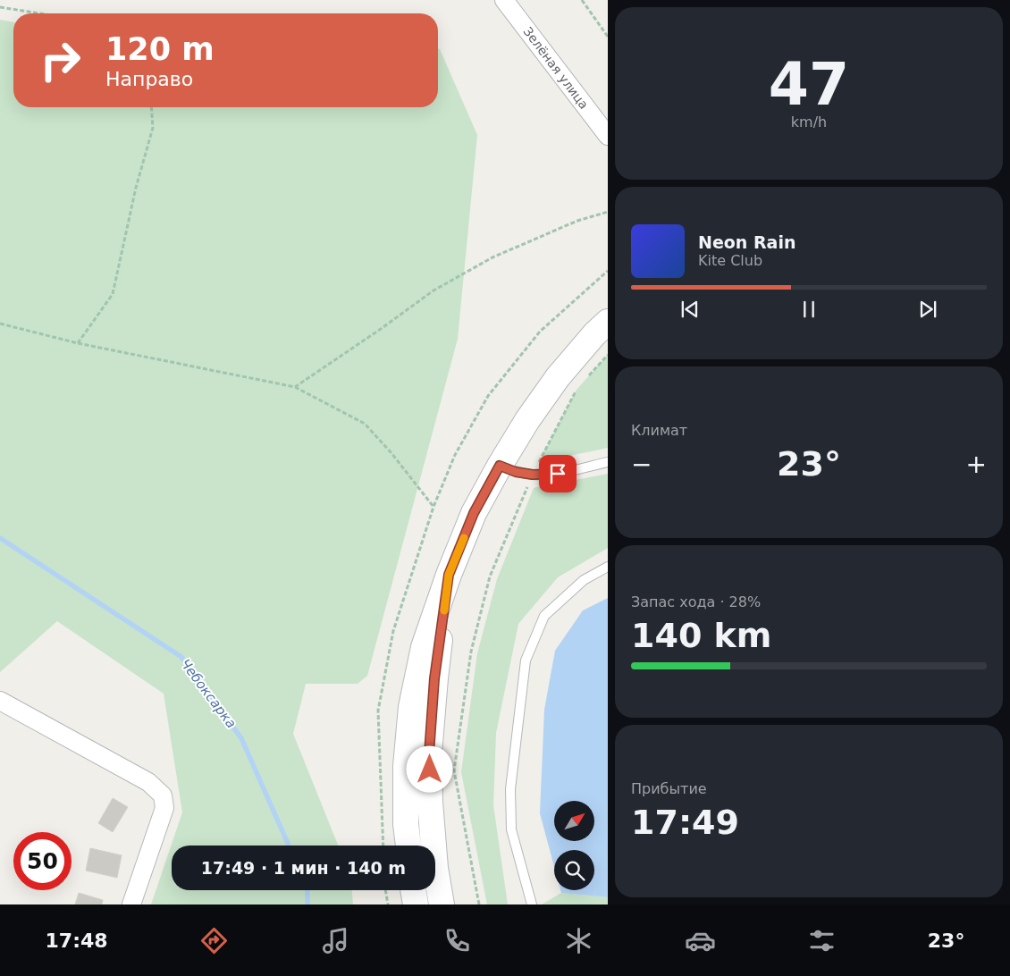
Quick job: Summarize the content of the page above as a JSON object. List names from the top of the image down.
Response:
{
  "streets": {
    "street": ["Зелёная улица"]
  },
  "water": ["Чебоксарка"],
  "north": "top right",
  "page": {
    "tile": [
      ["47", "km/h"],
      "Климат",
      ["Запас хода · 28%", "140 km"],
      ["Прибытие", "17:49"]
    ],
    "turn": ["120 m", "Направо"],
    "song": ["Neon Rain", "Kite Club"],
    "heat": ["−", "23°", "+"],
    "limit": "50",
    "trip": "17:49 · 1 мин · 140 m",
    "tabs": ["17:48", "23°"]
  }
}
